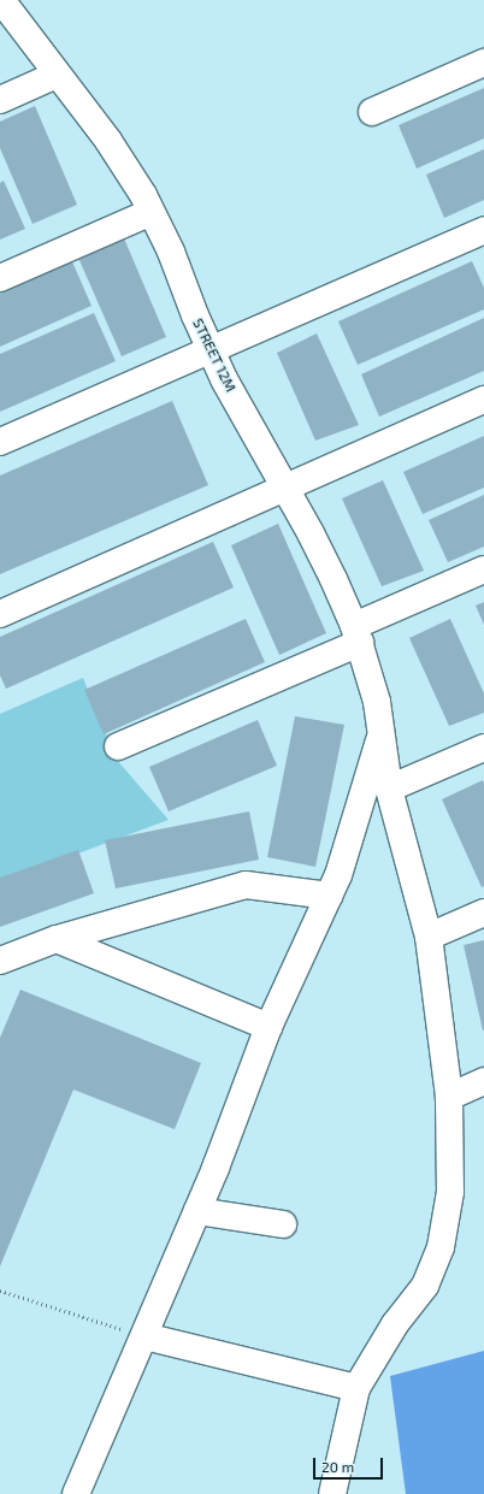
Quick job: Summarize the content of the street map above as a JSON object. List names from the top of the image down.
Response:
{
  "streets": {
    "street": ["STREET 12M"]
  },
  "scale_bar": "20 m"
}
